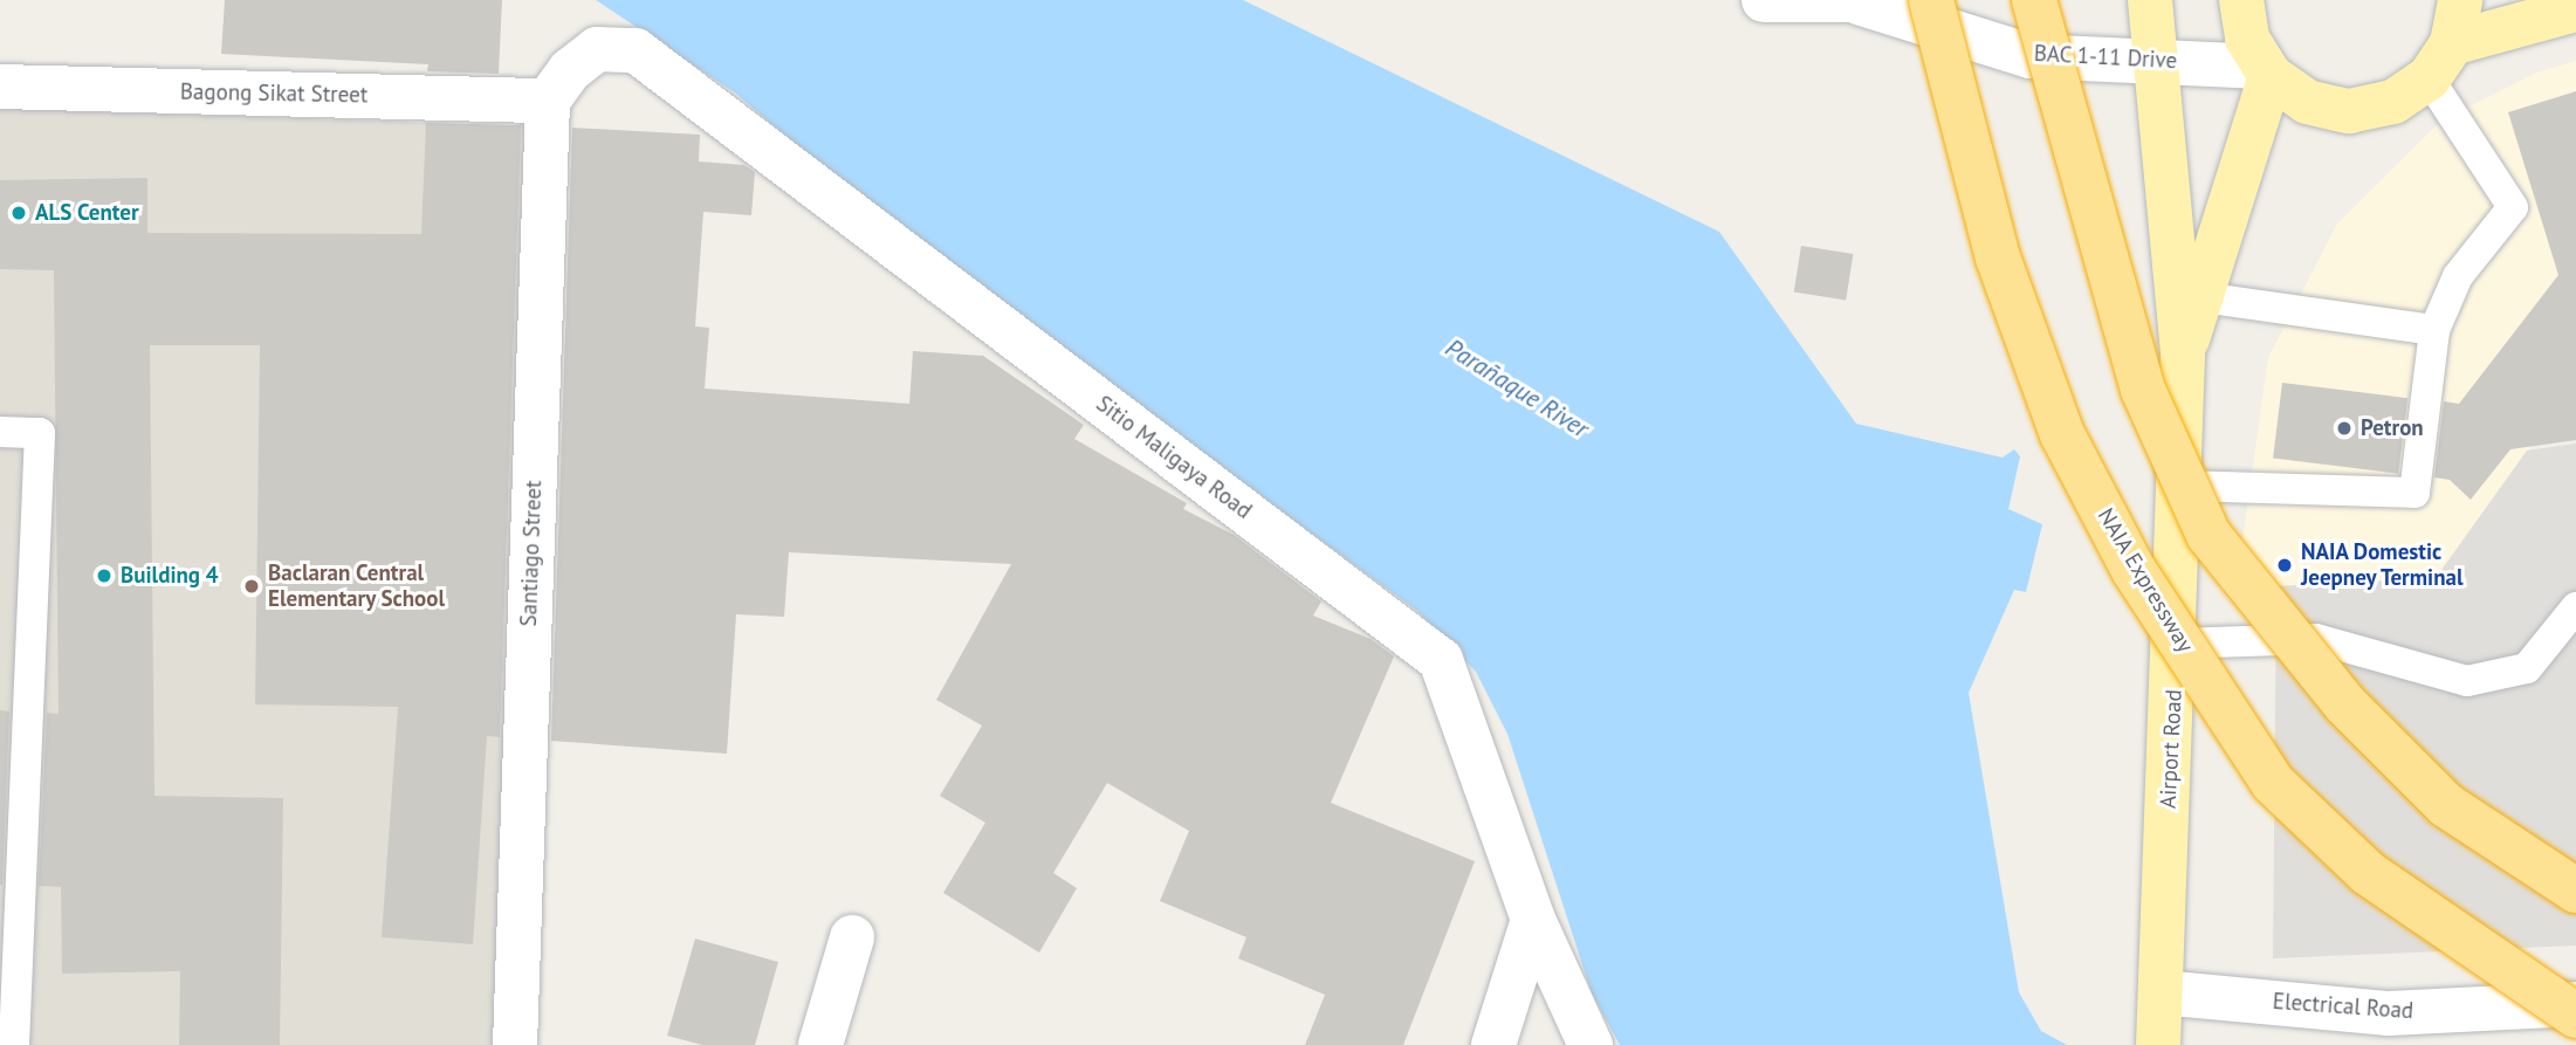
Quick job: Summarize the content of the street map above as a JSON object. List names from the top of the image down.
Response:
{
  "streets": {
    "highway": ["NAIA Expressway"],
    "main road": ["Airport Road"],
    "street": [
      "BAC 1-11 Drive",
      "Bagong Sikat Street",
      "Sitio Maligaya Road",
      "Santiago Street",
      "Electrical Road"
    ]
  },
  "crossings": [
    ["Bagong Sikat Street", "Sitio Maligaya Road"],
    ["Bagong Sikat Street", "Santiago Street"],
    ["Sitio Maligaya Road", "Santiago Street"],
    ["Airport Road", "Electrical Road"]
  ],
  "water": ["Parañaque River"],
  "places": [
    "ALS Center",
    "Petron",
    "NAIA Domestic Jeepney Terminal",
    "Building 4",
    "Baclaran Central Elementary School"
  ]
}
